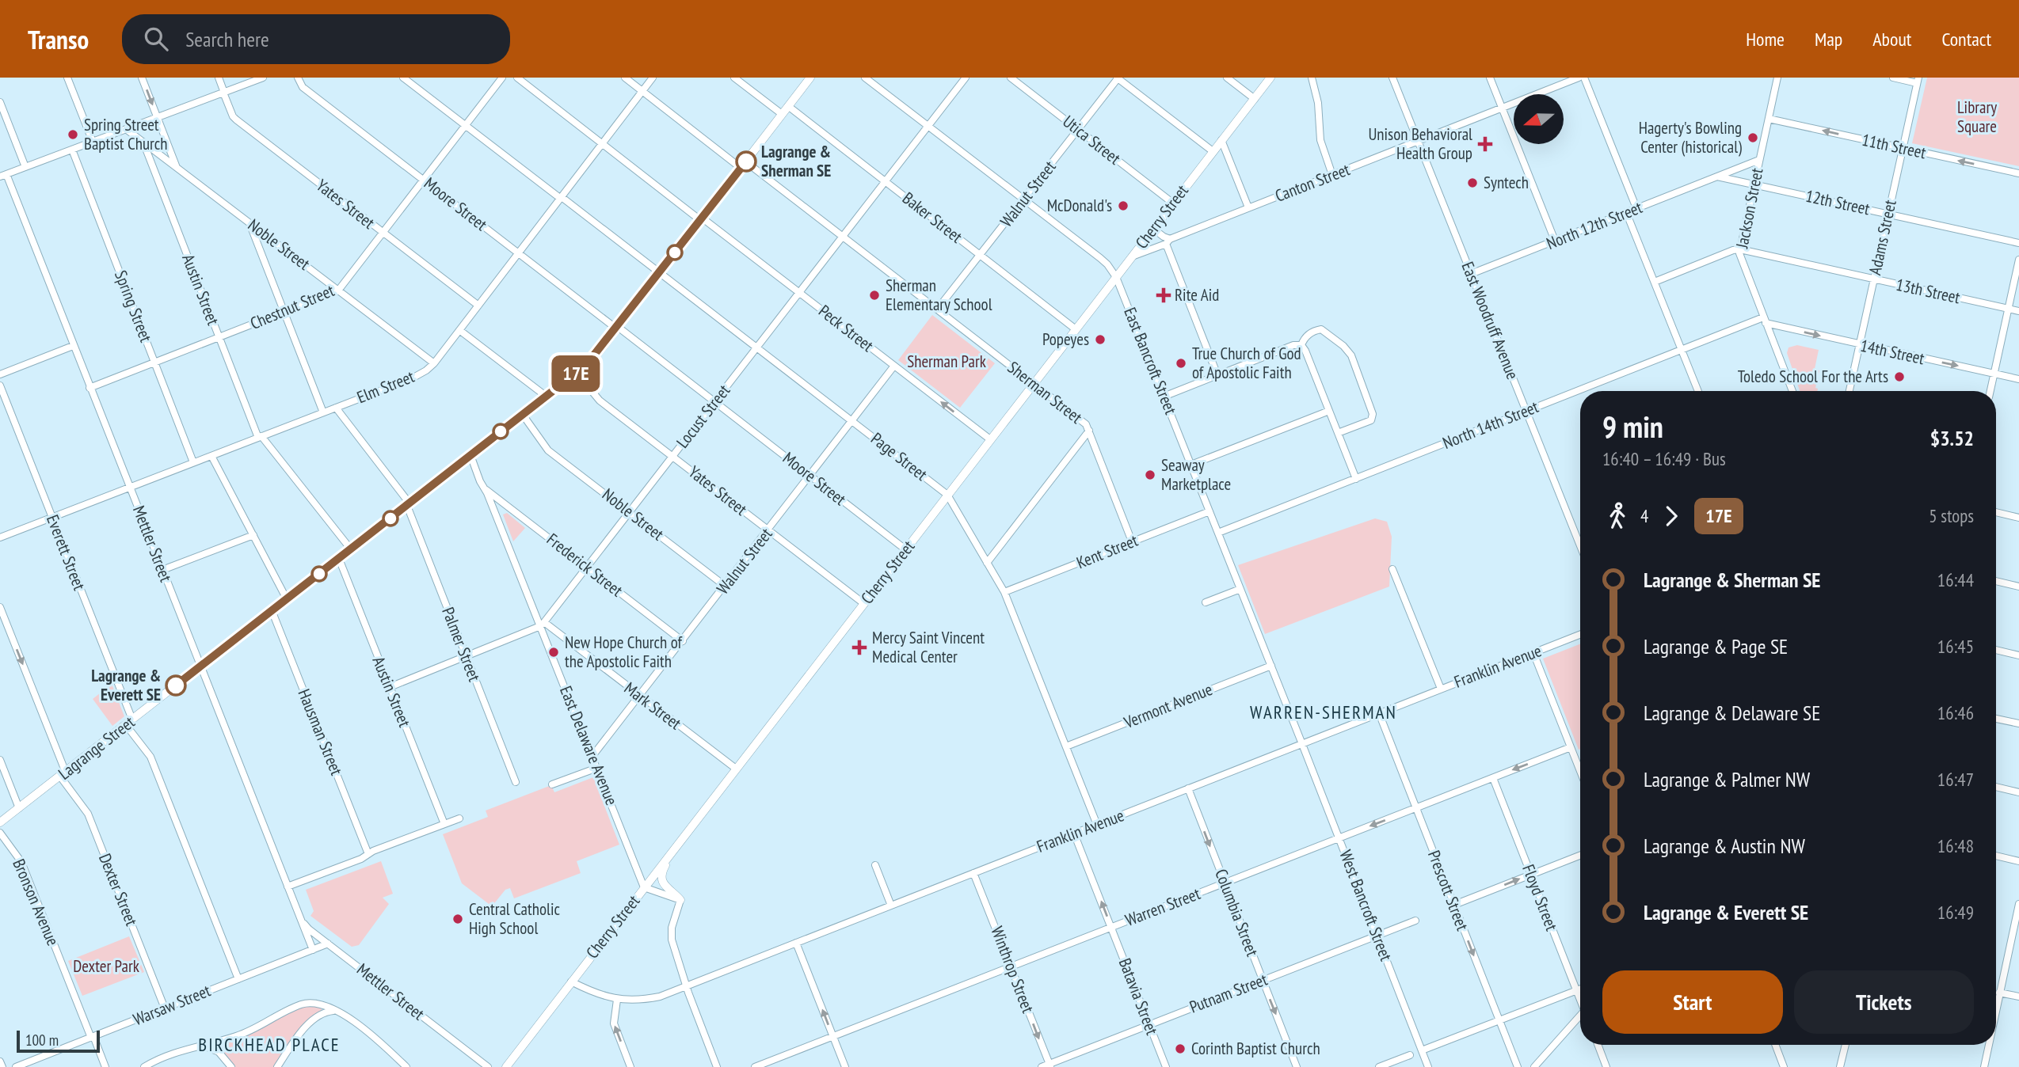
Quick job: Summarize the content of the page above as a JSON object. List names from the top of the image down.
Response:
{
  "streets": {
    "main road": ["Cherry Street", "Lagrange Street"],
    "street": [
      "Utica Street",
      "11th Street",
      "Canton Street",
      "Walnut Street",
      "12th Street",
      "Yates Street",
      "Moore Street",
      "Jackson Street",
      "Baker Street",
      "North 12th Street",
      "Adams Street",
      "Noble Street",
      "Austin Street",
      "13th Street",
      "Spring Street",
      "Chestnut Street",
      "East Woodruff Avenue",
      "Peck Street",
      "14th Street",
      "East Bancroft Street",
      "Elm Street",
      "Sherman Street",
      "Locust Street",
      "North 14th Street",
      "Page Street",
      "Mettler Street",
      "Kent Street",
      "Everett Street",
      "Frederick Street",
      "Palmer Street",
      "Franklin Avenue",
      "Mark Street",
      "Vermont Avenue",
      "Hausman Street",
      "East Delaware Avenue",
      "Dexter Street",
      "Prescott Street",
      "Floyd Street",
      "Bronson Avenue",
      "West Bancroft Street",
      "Warren Street",
      "Columbia Street",
      "Winthrop Street",
      "Putnam Street",
      "Batavia Street",
      "Warsaw Street"
    ]
  },
  "crossings": [
    ["Utica Street", "Walnut Street"],
    ["Utica Street", "Cherry Street"],
    ["11th Street", "Jackson Street"],
    ["11th Street", "Adams Street"],
    ["Canton Street", "Cherry Street"],
    ["Canton Street", "East Woodruff Avenue"],
    ["Walnut Street", "Yates Street"],
    ["Walnut Street", "Moore Street"],
    ["Walnut Street", "Baker Street"],
    ["Walnut Street", "Noble Street"],
    ["Walnut Street", "Peck Street"],
    ["Walnut Street", "East Bancroft Street"],
    ["Walnut Street", "Sherman Street"],
    ["Walnut Street", "Page Street"],
    ["Walnut Street", "Frederick Street"],
    ["Walnut Street", "Mark Street"],
    ["Walnut Street", "East Delaware Avenue"],
    ["12th Street", "Jackson Street"],
    ["12th Street", "Adams Street"],
    ["Yates Street", "Cherry Street"],
    ["Yates Street", "Chestnut Street"],
    ["Yates Street", "Elm Street"],
    ["Yates Street", "Locust Street"],
    ["Yates Street", "Lagrange Street"],
    ["Moore Street", "Cherry Street"],
    ["Moore Street", "Chestnut Street"],
    ["Moore Street", "Elm Street"],
    ["Moore Street", "Locust Street"],
    ["Moore Street", "Lagrange Street"],
    ["Jackson Street", "North 12th Street"],
    ["Jackson Street", "13th Street"],
    ["Jackson Street", "14th Street"],
    ["Jackson Street", "North 14th Street"],
    ["Cherry Street", "Baker Street"],
    ["Cherry Street", "Peck Street"],
    ["Cherry Street", "East Bancroft Street"],
    ["Cherry Street", "Sherman Street"],
    ["Cherry Street", "Page Street"],
    ["Cherry Street", "Franklin Avenue"],
    ["Cherry Street", "Mark Street"],
    ["Cherry Street", "East Delaware Avenue"],
    ["Baker Street", "Locust Street"],
    ["Baker Street", "Lagrange Street"],
    ["North 12th Street", "East Woodruff Avenue"],
    ["Adams Street", "13th Street"],
    ["Adams Street", "14th Street"],
    ["Noble Street", "Austin Street"],
    ["Noble Street", "Chestnut Street"],
    ["Noble Street", "Elm Street"],
    ["Noble Street", "Locust Street"],
    ["Noble Street", "Lagrange Street"],
    ["Austin Street", "Chestnut Street"],
    ["Austin Street", "Elm Street"],
    ["Austin Street", "Locust Street"],
    ["Austin Street", "Lagrange Street"],
    ["Spring Street", "Chestnut Street"],
    ["Spring Street", "Elm Street"],
    ["Chestnut Street", "Page Street"],
    ["Chestnut Street", "Mettler Street"],
    ["East Woodruff Avenue", "North 14th Street"],
    ["Peck Street", "Elm Street"],
    ["Peck Street", "Locust Street"],
    ["Peck Street", "Lagrange Street"],
    ["14th Street", "North 14th Street"],
    ["East Bancroft Street", "Locust Street"],
    ["East Bancroft Street", "North 14th Street"],
    ["East Bancroft Street", "Kent Street"],
    ["East Bancroft Street", "Franklin Avenue"],
    ["East Bancroft Street", "Vermont Avenue"],
    ["East Bancroft Street", "West Bancroft Street"],
    ["Elm Street", "Sherman Street"],
    ["Elm Street", "Page Street"],
    ["Elm Street", "Mettler Street"],
    ["Elm Street", "Everett Street"],
    ["Elm Street", "Palmer Street"],
    ["Sherman Street", "Locust Street"],
    ["Sherman Street", "Kent Street"],
    ["Sherman Street", "Lagrange Street"],
    ["Locust Street", "Page Street"],
    ["Locust Street", "Frederick Street"],
    ["Locust Street", "Palmer Street"],
    ["Locust Street", "Mark Street"],
    ["Locust Street", "East Delaware Avenue"],
    ["Page Street", "Kent Street"],
    ["Page Street", "Franklin Avenue"],
    ["Page Street", "Vermont Avenue"],
    ["Page Street", "Lagrange Street"],
    ["Mettler Street", "Lagrange Street"],
    ["Mettler Street", "Warsaw Street"],
    ["Everett Street", "Lagrange Street"],
    ["Everett Street", "Warsaw Street"],
    ["Frederick Street", "East Delaware Avenue"],
    ["Palmer Street", "Lagrange Street"],
    ["Franklin Avenue", "Prescott Street"],
    ["Franklin Avenue", "West Bancroft Street"],
    ["Franklin Avenue", "Columbia Street"],
    ["Franklin Avenue", "Winthrop Street"],
    ["Franklin Avenue", "Batavia Street"],
    ["Mark Street", "East Delaware Avenue"],
    ["Hausman Street", "Lagrange Street"],
    ["East Delaware Avenue", "Lagrange Street"],
    ["Lagrange Street", "Dexter Street"],
    ["Dexter Street", "Warsaw Street"],
    ["Prescott Street", "Warren Street"],
    ["Floyd Street", "Warren Street"],
    ["Bronson Avenue", "Warsaw Street"],
    ["West Bancroft Street", "Warren Street"],
    ["West Bancroft Street", "Putnam Street"],
    ["Warren Street", "Columbia Street"],
    ["Warren Street", "Winthrop Street"],
    ["Warren Street", "Batavia Street"],
    ["Columbia Street", "Putnam Street"],
    ["Winthrop Street", "Putnam Street"],
    ["Putnam Street", "Batavia Street"]
  ],
  "one_way": [
    "11th Street",
    "14th Street",
    "Dexter Street",
    "Columbia Street",
    "Winthrop Street",
    "Batavia Street"
  ],
  "districts": ["WARREN-SHERMAN", "BIRCKHEAD PLACE"],
  "parks": ["Library Square", "Sherman Park", "Dexter Park"],
  "places": {
    "other": [
      "Spring Street Baptist Church",
      "Hagerty's Bowling Center (historical)",
      "Lagrange & Sherman SE",
      "Syntech",
      "McDonald's",
      "Sherman Elementary School",
      "Popeyes",
      "True Church of God of Apostolic Faith",
      "Toledo School For the Arts",
      "Seaway Marketplace",
      "New Hope Church of the Apostolic Faith",
      "Lagrange & Everett SE",
      "Central Catholic High School",
      "Corinth Baptist Church"
    ],
    "health": ["Unison Behavioral Health Group", "Rite Aid", "Mercy Saint Vincent Medical Center"]
  },
  "lines": ["bus line 17E"],
  "scale_bar": "100 m",
  "north": "left",
  "page": {
    "header": "Transo",
    "search": "Search here",
    "nav": [
      "Home",
      "Map",
      "About",
      "Contact"
    ],
    "on_map": "17E",
    "heading": ["9 min", "16:40 – 16:49 · Bus", "$3.52"],
    "legs": ["4", "17E", "5 stops"],
    "list": [
      {
        "name": "Lagrange & Sherman SE",
        "value": "16:44"
      },
      {
        "name": "Lagrange & Page SE",
        "value": "16:45"
      },
      {
        "name": "Lagrange & Delaware SE",
        "value": "16:46"
      },
      {
        "name": "Lagrange & Palmer NW",
        "value": "16:47"
      },
      {
        "name": "Lagrange & Austin NW",
        "value": "16:48"
      },
      {
        "name": "Lagrange & Everett SE",
        "value": "16:49"
      }
    ],
    "buttons": ["Start", "Tickets"],
    "scale": "100 m"
  }
}
